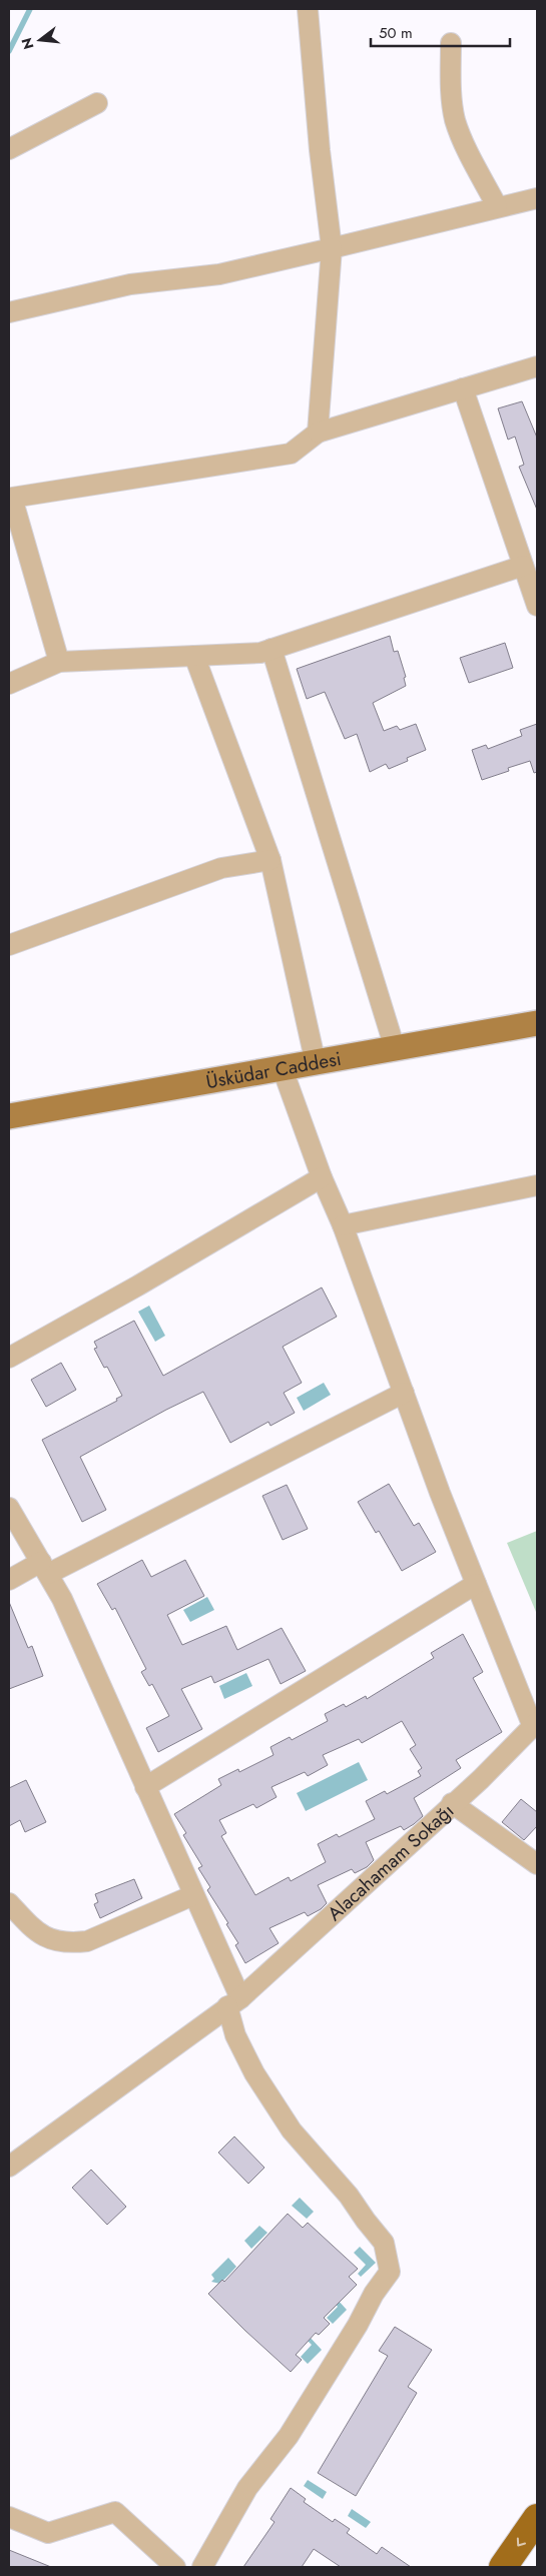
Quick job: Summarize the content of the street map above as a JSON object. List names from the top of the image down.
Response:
{
  "streets": {
    "main road": ["Üsküdar Caddesi"],
    "street": ["Alacahamam Sokağı"]
  },
  "scale_bar": "50 m",
  "north": "left"
}
